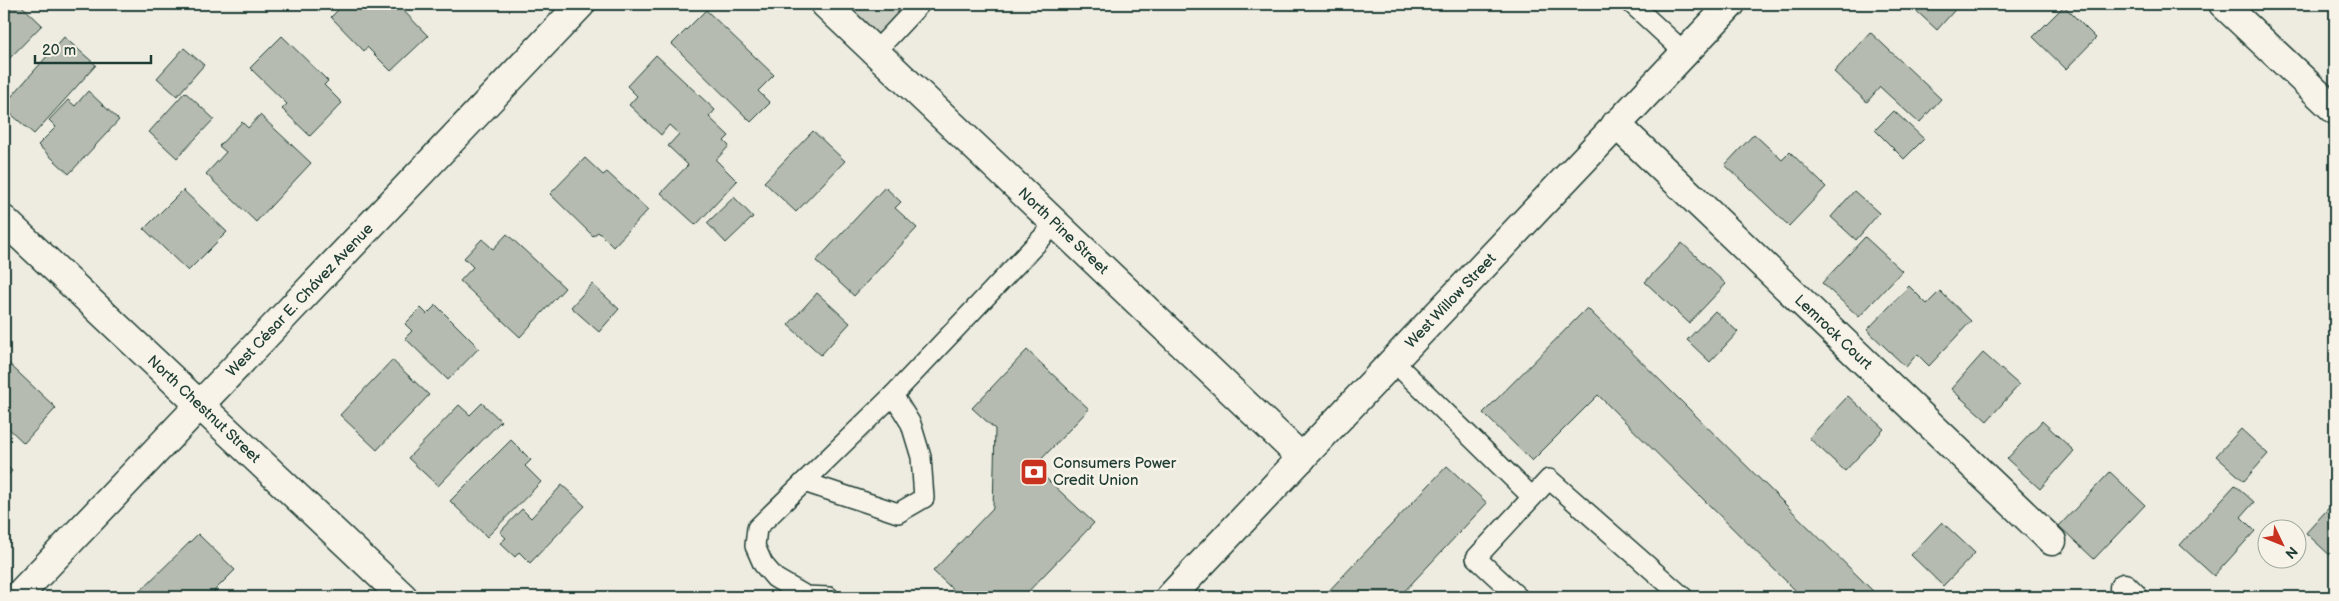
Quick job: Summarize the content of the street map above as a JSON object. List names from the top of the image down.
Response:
{
  "streets": {
    "street": [
      "North Pine Street",
      "West Willow Street",
      "West César E. Chávez Avenue",
      "Lemrock Court",
      "North Chestnut Street"
    ]
  },
  "crossings": [
    ["North Pine Street", "West Willow Street"],
    ["West Willow Street", "Lemrock Court"],
    ["West César E. Chávez Avenue", "North Chestnut Street"]
  ],
  "places": {
    "bank": ["Consumers Power Credit Union"]
  },
  "scale_bar": "20 m",
  "north": "bottom right"
}
